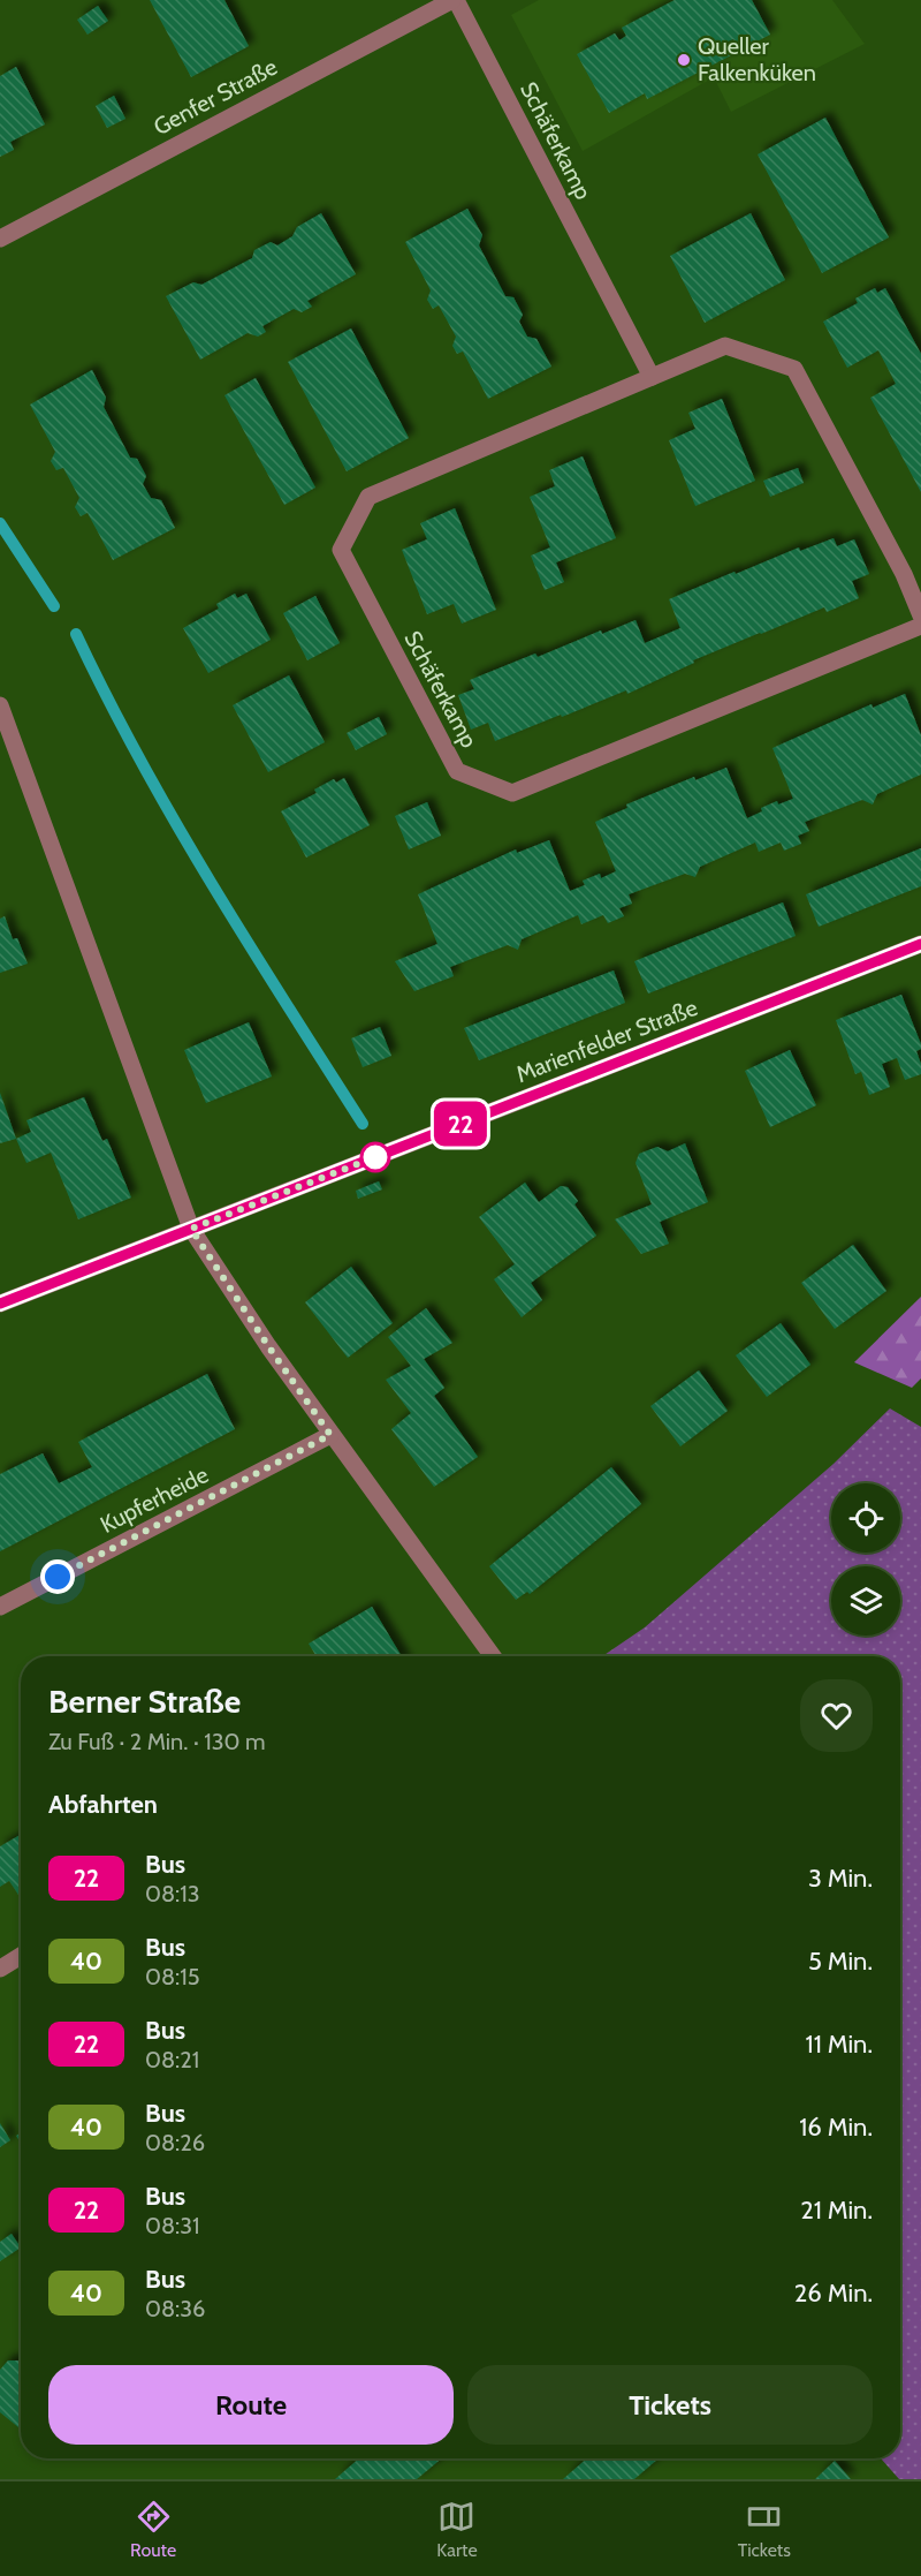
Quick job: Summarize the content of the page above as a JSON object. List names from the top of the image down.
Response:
{
  "streets": {
    "street": [
      "Genfer Straße",
      "Schäferkamp",
      "Marienfelder Straße",
      "Kupferheide"
    ]
  },
  "crossings": [
    ["Genfer Straße", "Schäferkamp"]
  ],
  "places": ["Queller Falkenküken"],
  "lines": ["bus line 22"],
  "page": {
    "on_map": "22",
    "heading": [
      ["Berner Straße", "Zu Fuß · 2 Min. · 130 m"],
      "Abfahrten"
    ],
    "list": [
      {
        "mark": "22",
        "name": "Bus",
        "note": "08:13",
        "value": "3 Min."
      },
      {
        "mark": "40",
        "name": "Bus",
        "note": "08:15",
        "value": "5 Min."
      },
      {
        "mark": "22",
        "name": "Bus",
        "note": "08:21",
        "value": "11 Min."
      },
      {
        "mark": "40",
        "name": "Bus",
        "note": "08:26",
        "value": "16 Min."
      },
      {
        "mark": "22",
        "name": "Bus",
        "note": "08:31",
        "value": "21 Min."
      },
      {
        "mark": "40",
        "name": "Bus",
        "note": "08:36",
        "value": "26 Min."
      }
    ],
    "buttons": ["Route", "Tickets"],
    "tabs": ["Route", "Karte", "Tickets"]
  }
}
